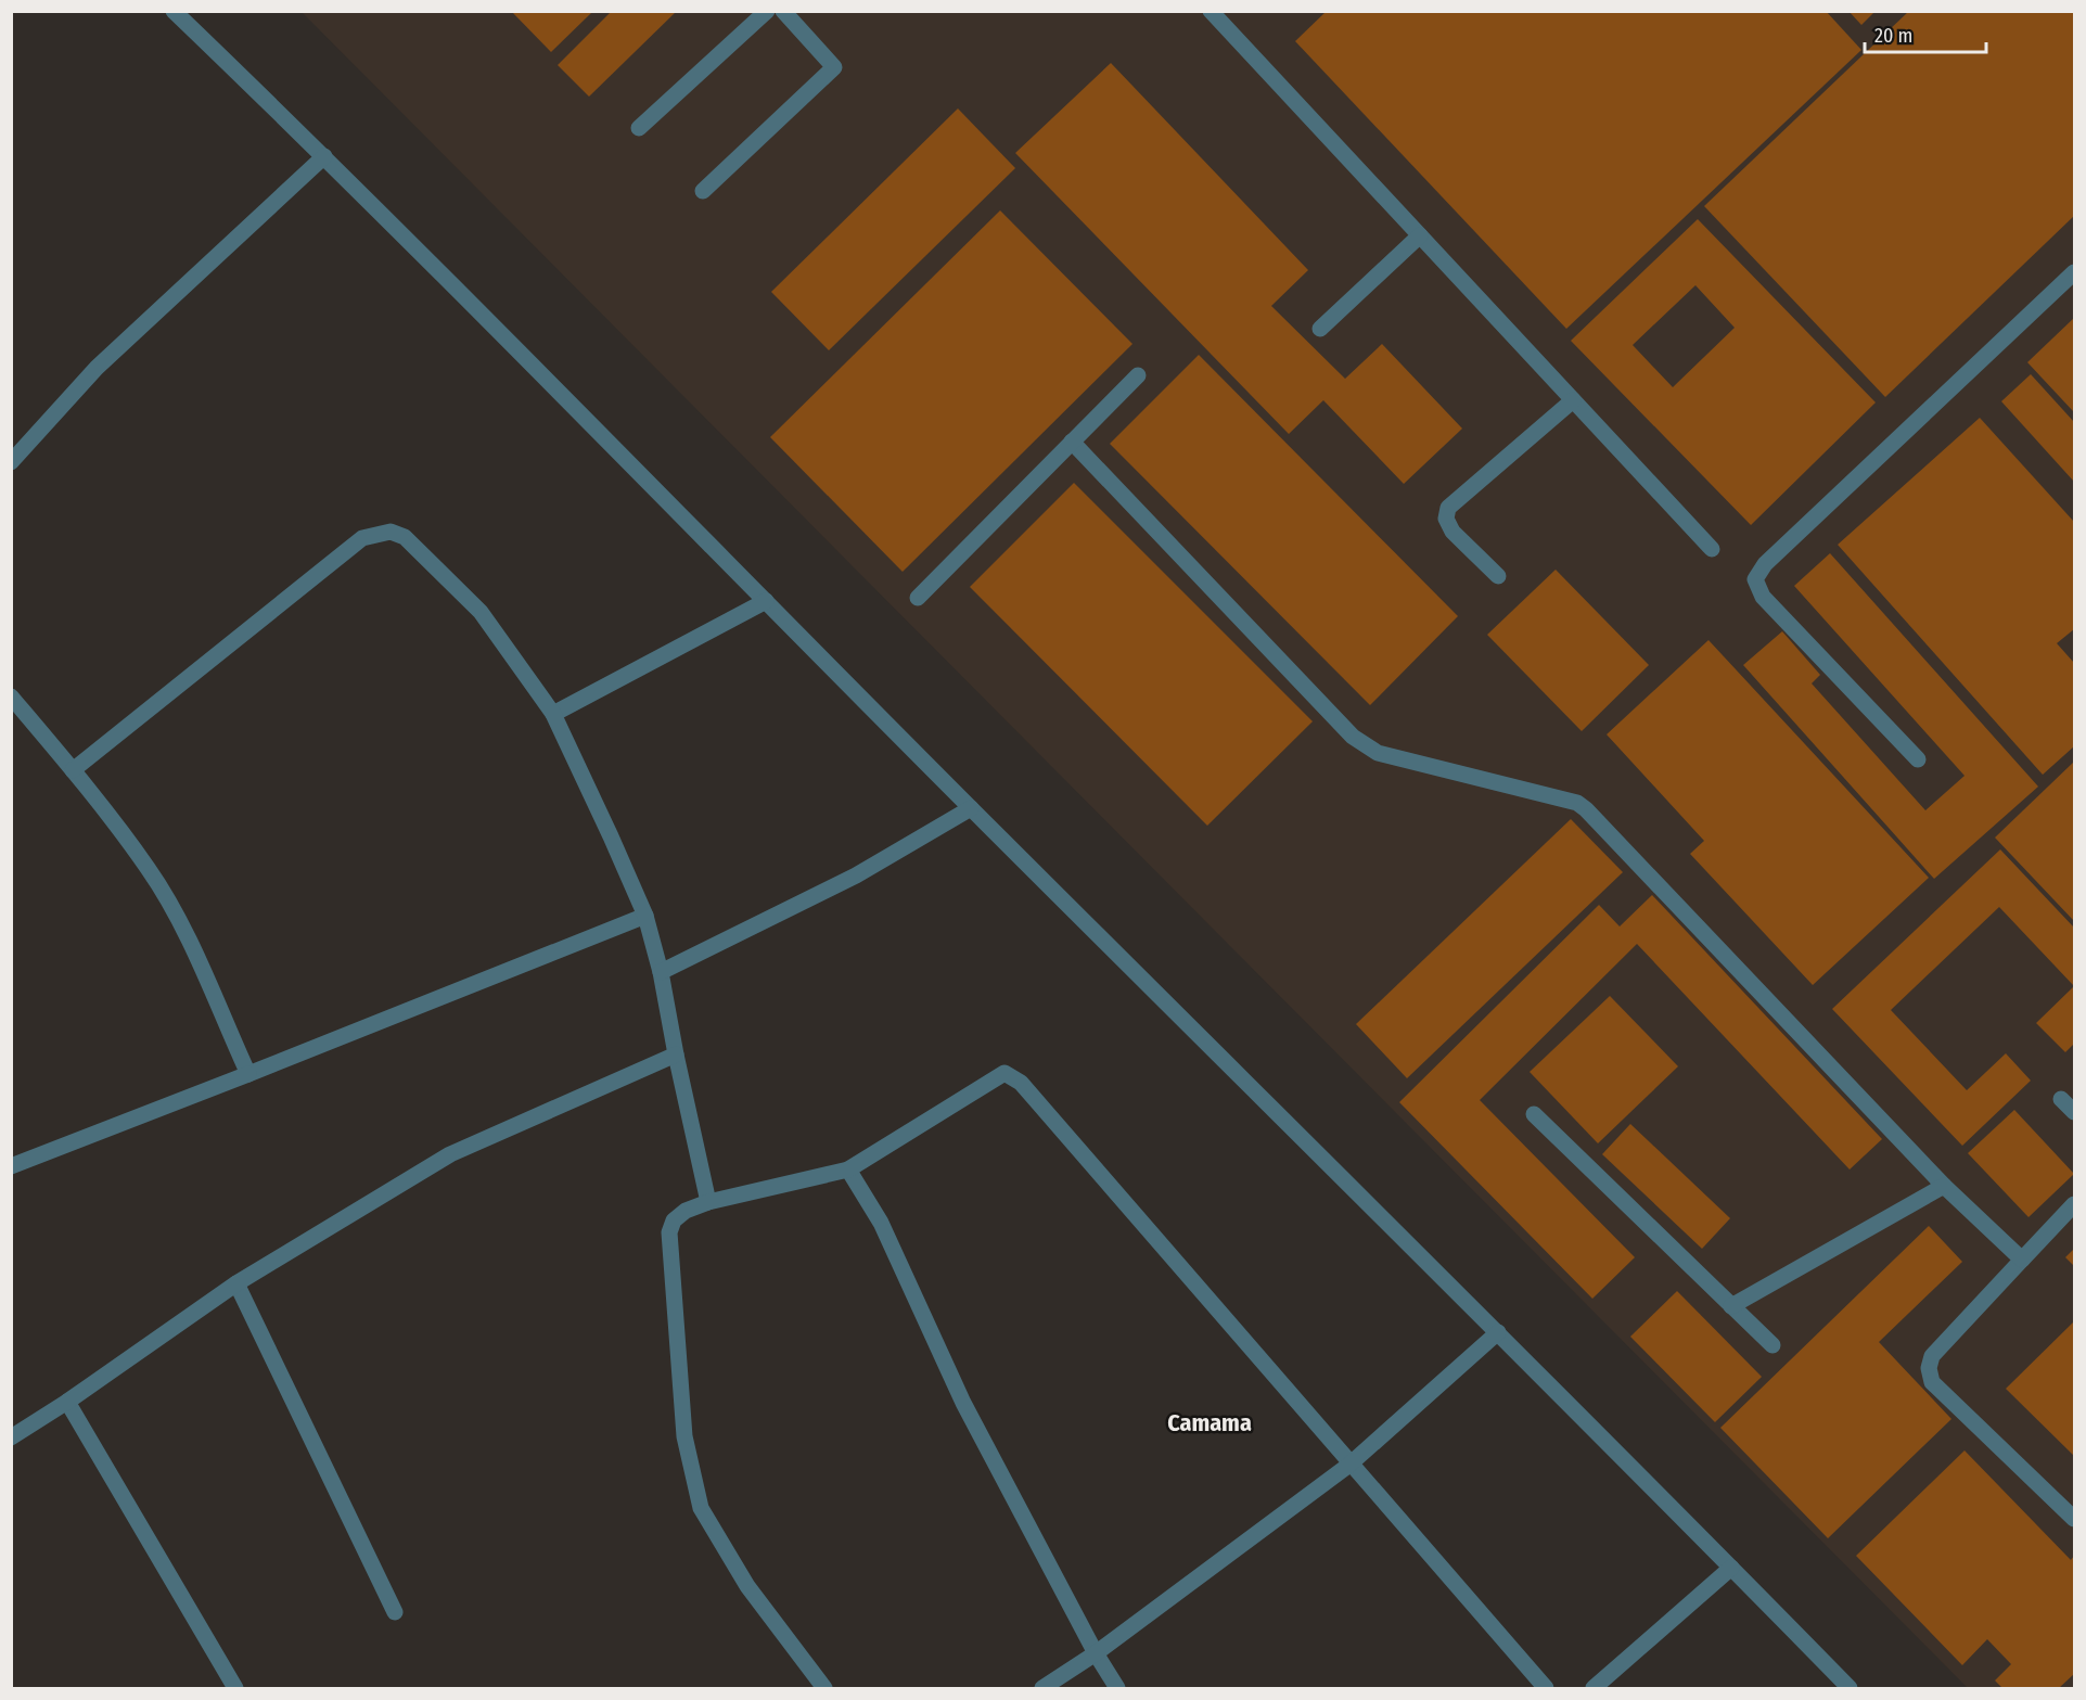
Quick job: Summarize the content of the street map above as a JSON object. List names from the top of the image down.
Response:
{
  "districts": ["Camama"],
  "scale_bar": "20 m"
}
